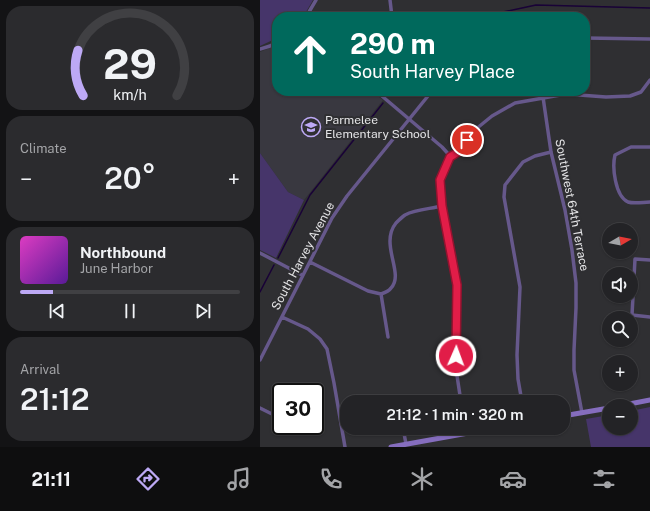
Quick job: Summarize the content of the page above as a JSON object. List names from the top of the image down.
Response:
{
  "streets": {
    "street": ["Southwest 64th Terrace", "South Harvey Avenue"]
  },
  "places": {
    "school or university": ["Parmelee Elementary School"]
  },
  "north": "right",
  "page": {
    "turn": ["290 m", "South Harvey Place"],
    "tile": [
      "Climate",
      ["Arrival", "21:12"]
    ],
    "heat": ["−", "20°", "+"],
    "map_buttons": ["+", "−"],
    "song": ["Northbound", "June Harbor"],
    "limit": "30",
    "trip": "21:12 · 1 min · 320 m",
    "tabs": "21:11",
    "gauge": ["29", "km/h"]
  }
}
